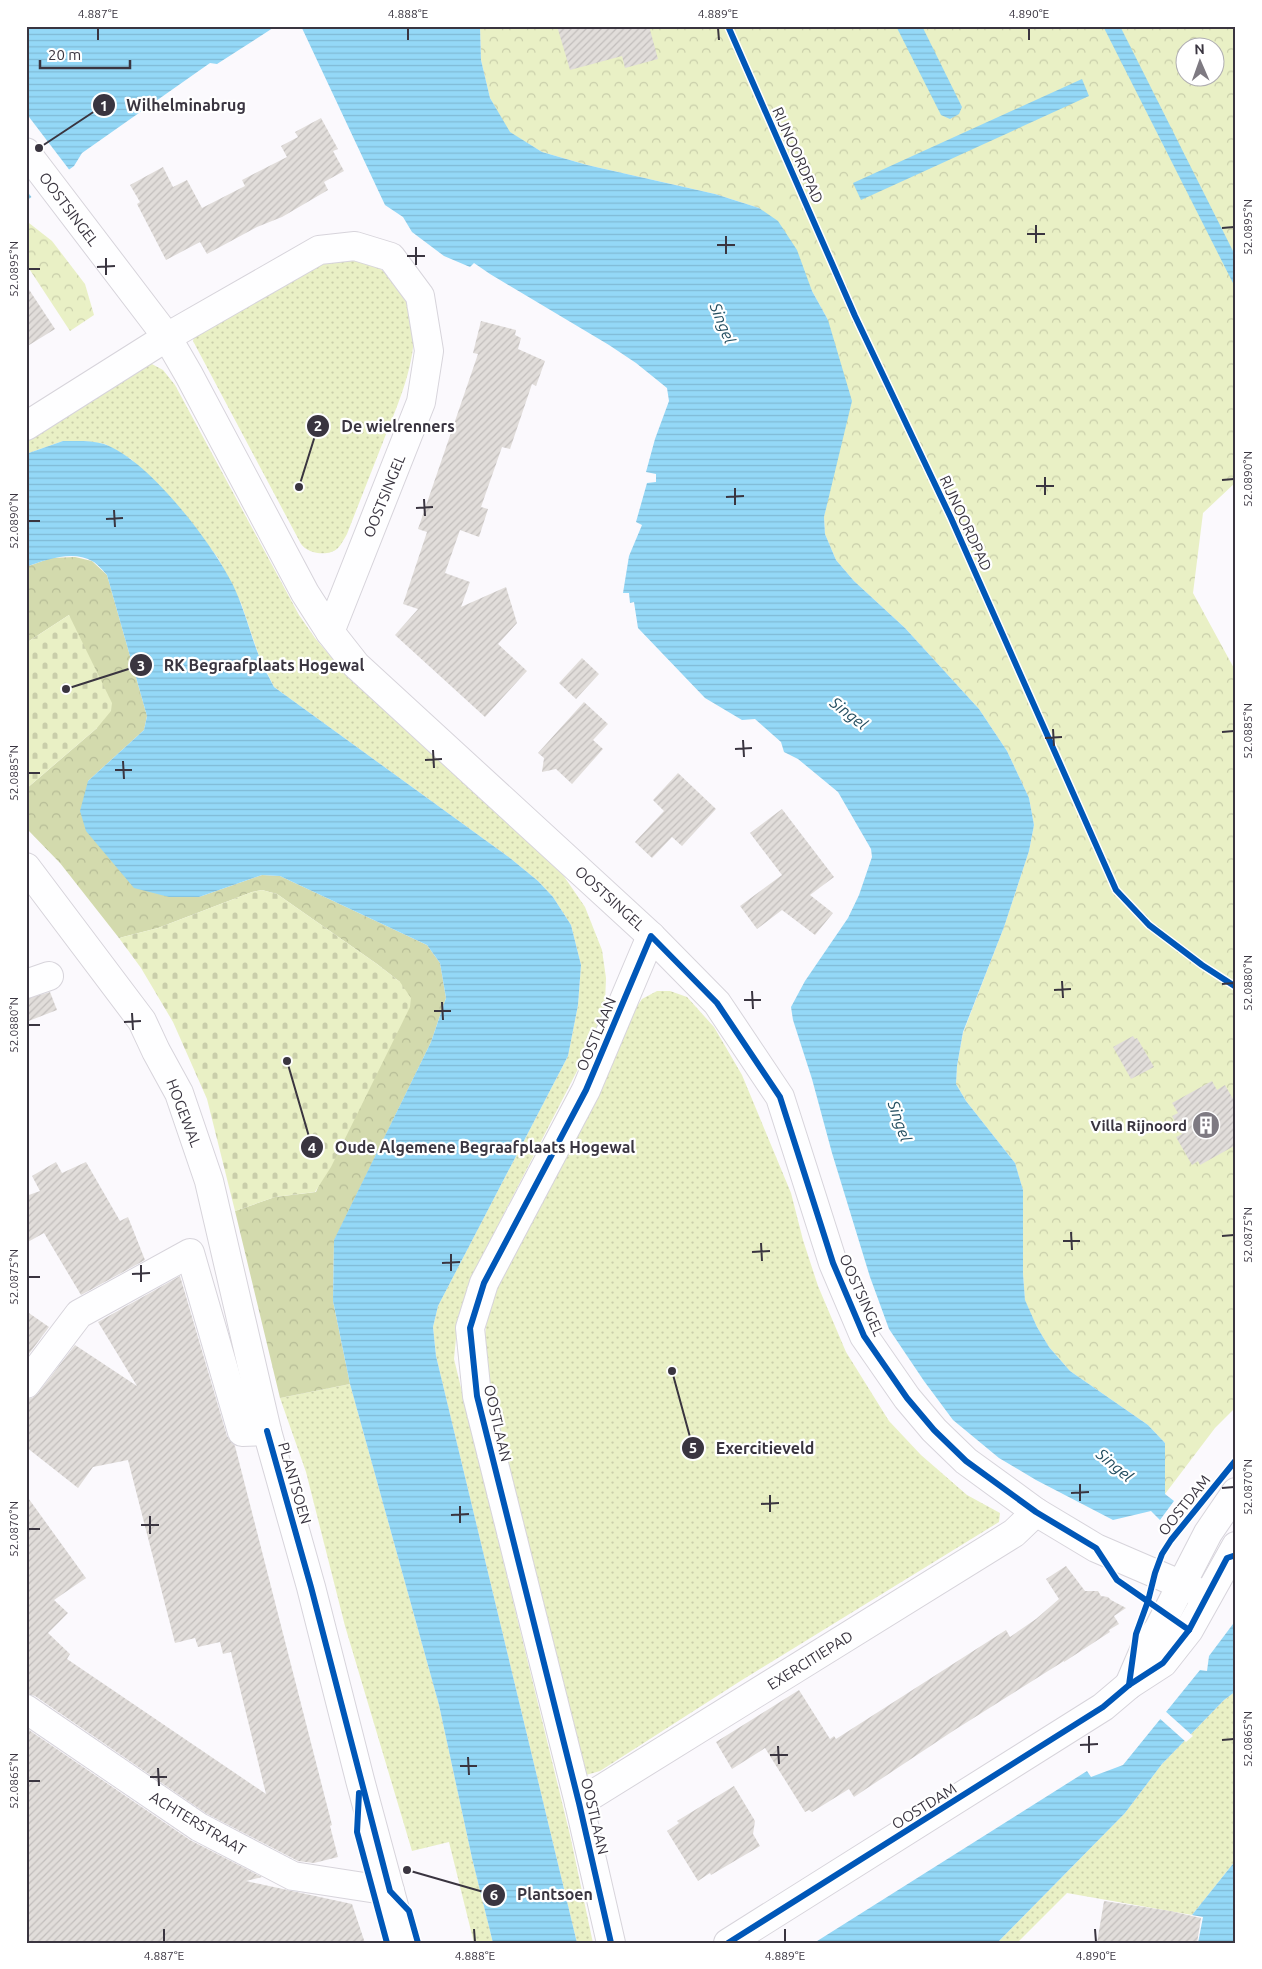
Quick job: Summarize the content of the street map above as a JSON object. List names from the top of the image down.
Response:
{
  "streets": {
    "street": [
      "OOSTSINGEL",
      "OOSTLAAN",
      "HOGEWAL",
      "PLANTSOEN",
      "OOSTDAM",
      "EXERCITIEPAD",
      "ACHTERSTRAAT"
    ],
    "cycle path": ["RIJNOORDPAD"]
  },
  "crossings": [
    ["OOSTSINGEL", "OOSTLAAN"],
    ["OOSTSINGEL", "OOSTDAM"],
    ["OOSTSINGEL", "EXERCITIEPAD"],
    ["OOSTLAAN", "EXERCITIEPAD"],
    ["HOGEWAL", "PLANTSOEN"],
    ["PLANTSOEN", "ACHTERSTRAAT"]
  ],
  "water": ["Singel"],
  "places": {
    "other": [
      "Wilhelminabrug",
      "De wielrenners",
      "RK Begraafplaats Hogewal",
      "Oude Algemene Begraafplaats Hogewal",
      "Exercitieveld",
      "Plantsoen"
    ],
    "building": ["Villa Rijnoord"]
  },
  "scale_bar": "20 m",
  "north": "top",
  "coordinates": [
    "4.887°E",
    "4.888°E",
    "4.889°E",
    "4.890°E",
    "52.0895°N",
    "52.0890°N",
    "52.0885°N",
    "52.0880°N",
    "52.0875°N",
    "52.0870°N",
    "52.0865°N"
  ]
}
